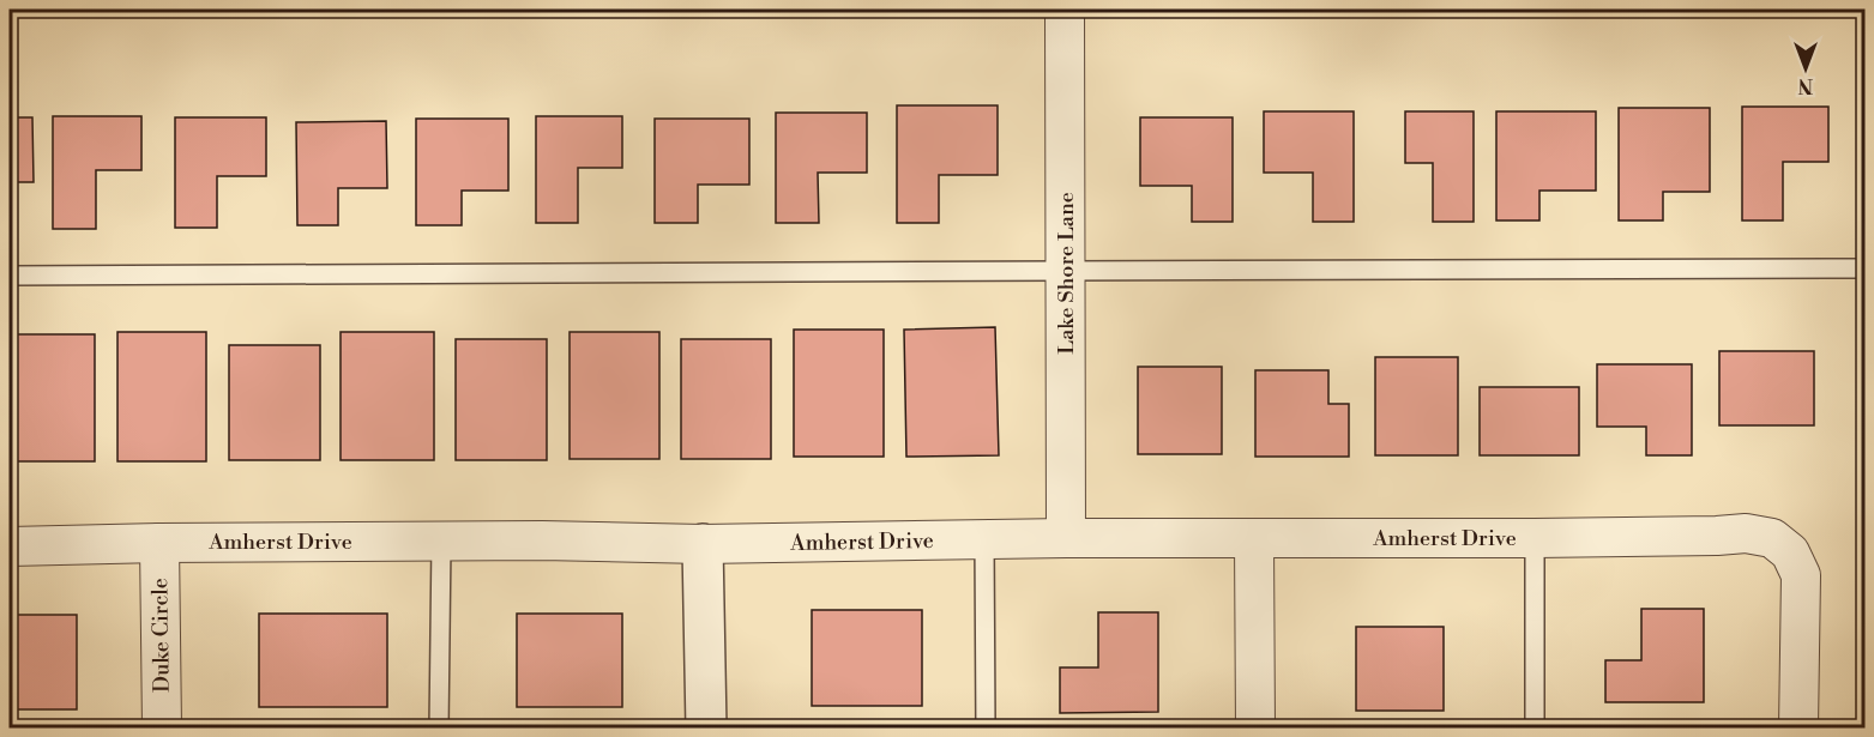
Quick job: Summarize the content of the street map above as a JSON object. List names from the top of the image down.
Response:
{
  "streets": {
    "street": ["Lake Shore Lane", "Amherst Drive", "Duke Circle"]
  },
  "crossings": [
    ["Lake Shore Lane", "Amherst Drive"],
    ["Amherst Drive", "Duke Circle"]
  ],
  "north": "bottom"
}
